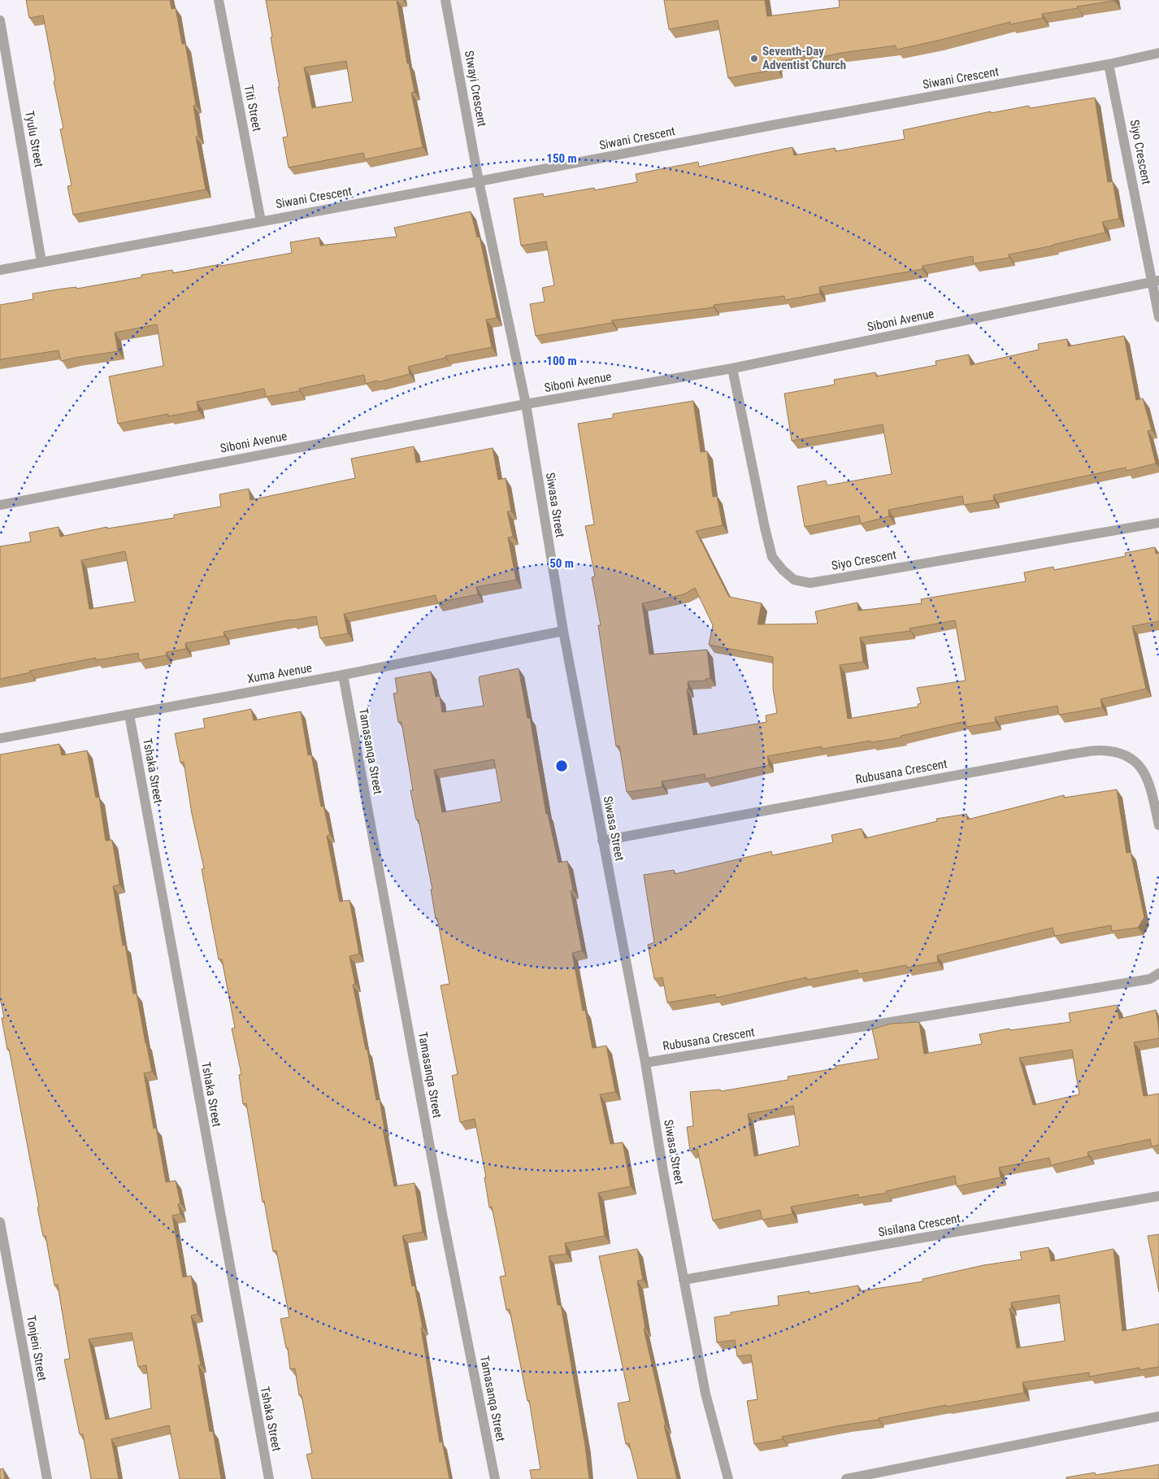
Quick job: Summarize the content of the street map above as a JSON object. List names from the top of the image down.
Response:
{
  "streets": {
    "street": [
      "Siwani Crescent",
      "Stwayi Crescent",
      "Titi Street",
      "Tyulu Street",
      "Siyo Crescent",
      "Siboni Avenue",
      "Siwasa Street",
      "Xuma Avenue",
      "Tamasanqa Street",
      "Tshaka Street",
      "Rubusana Crescent",
      "Sisilana Crescent",
      "Tonjeni Street"
    ]
  },
  "crossings": [
    ["Siwani Crescent", "Stwayi Crescent"],
    ["Siwani Crescent", "Titi Street"],
    ["Siwani Crescent", "Tyulu Street"],
    ["Siwani Crescent", "Siyo Crescent"],
    ["Siwani Crescent", "Siwasa Street"],
    ["Stwayi Crescent", "Siwasa Street"],
    ["Siyo Crescent", "Siboni Avenue"],
    ["Siboni Avenue", "Siwasa Street"],
    ["Siwasa Street", "Xuma Avenue"],
    ["Siwasa Street", "Rubusana Crescent"],
    ["Siwasa Street", "Sisilana Crescent"],
    ["Xuma Avenue", "Tamasanqa Street"],
    ["Xuma Avenue", "Tshaka Street"]
  ],
  "places": ["Seventh-Day Adventist Church"],
  "rings": ["150 m", "100 m", "50 m"]
}
